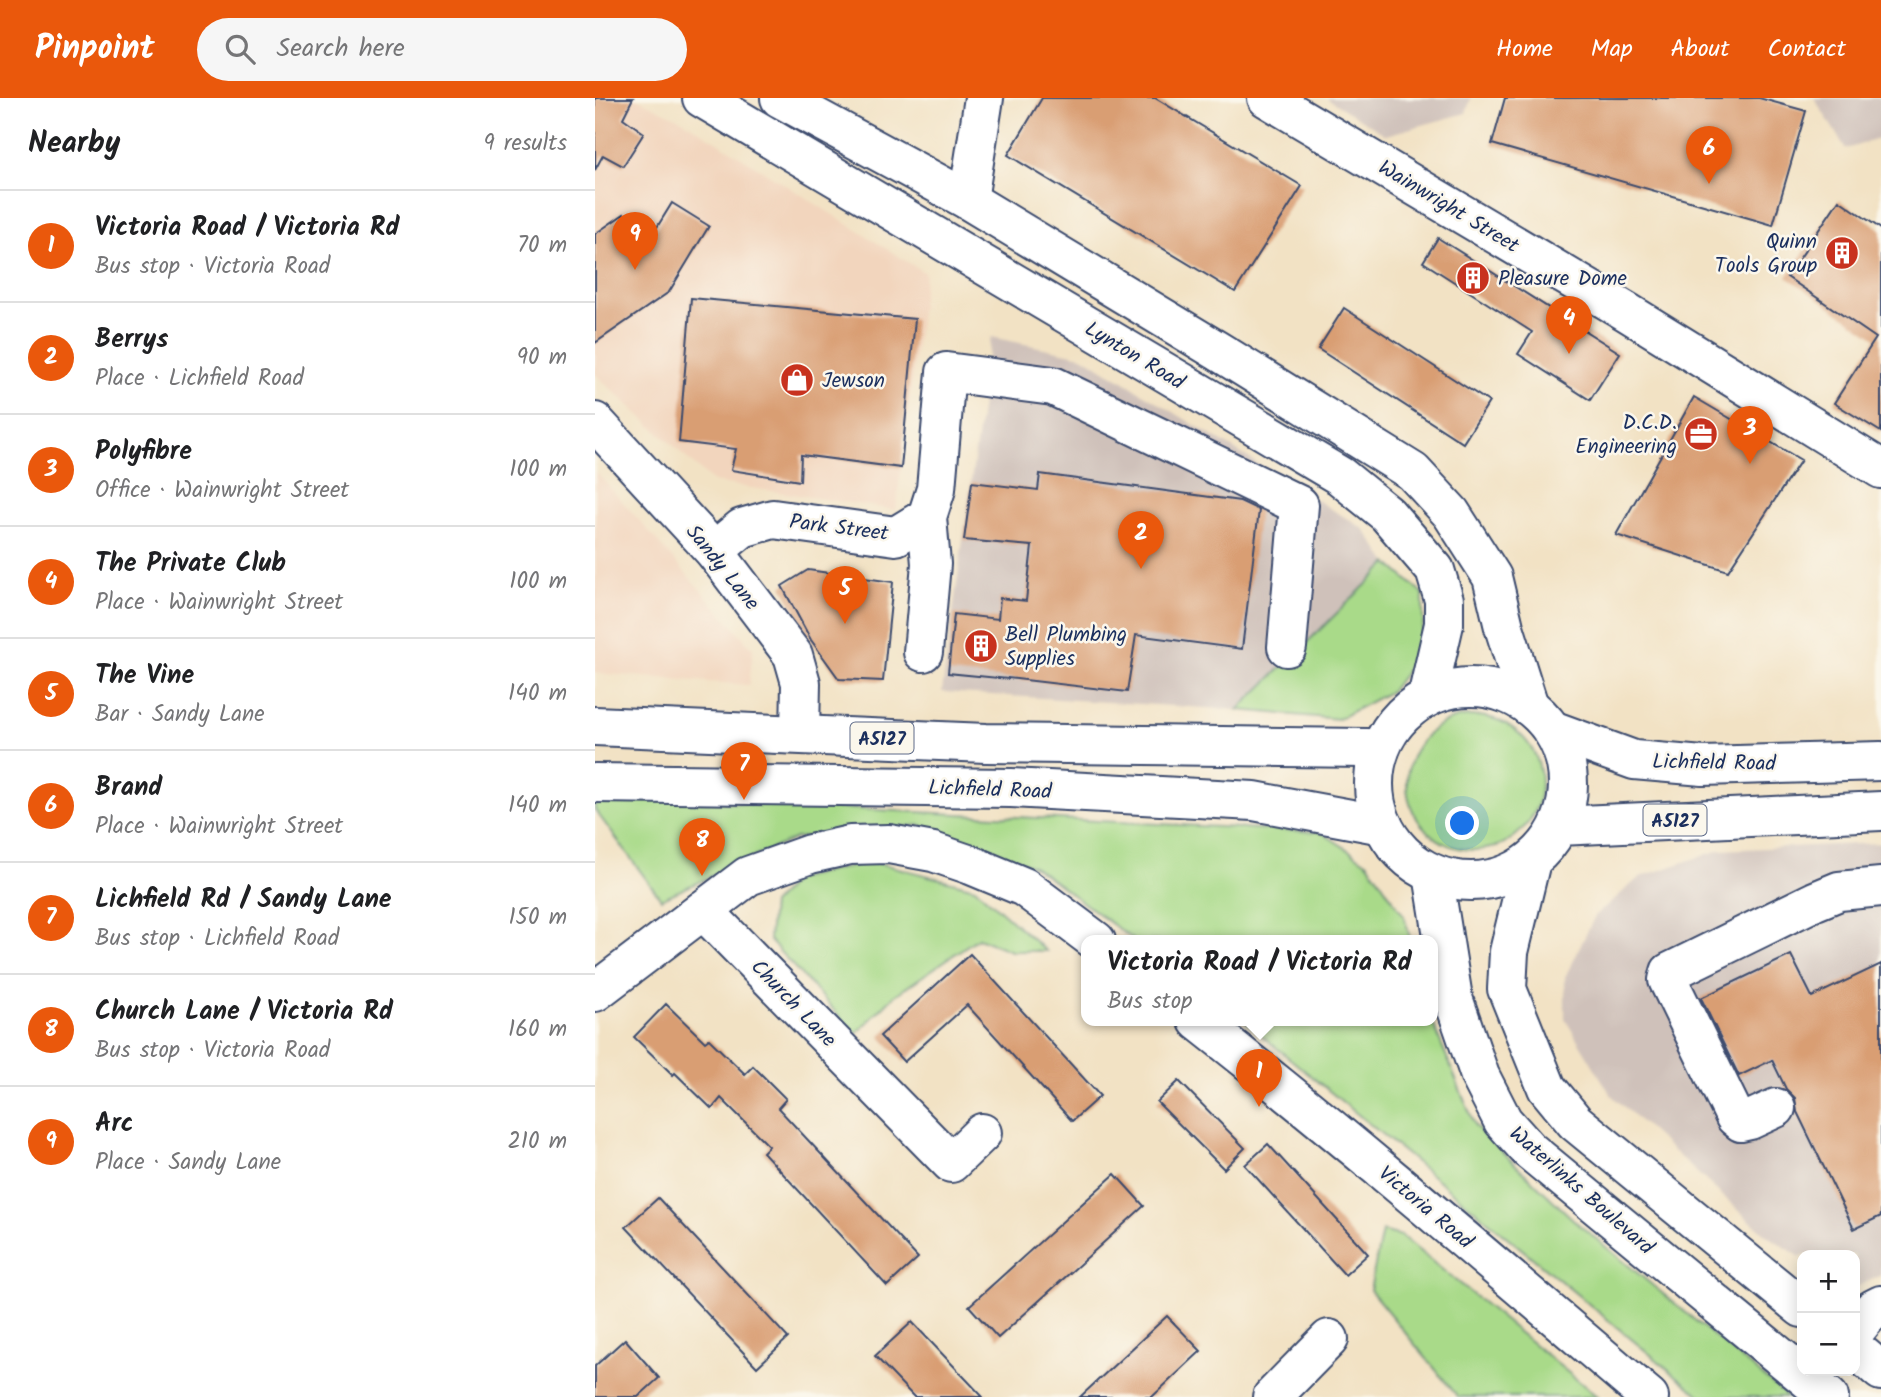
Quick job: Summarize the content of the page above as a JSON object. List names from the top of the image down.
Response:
{
  "streets": {
    "main road": [
      "Wainwright Street",
      "Lynton Road",
      "Park Street",
      "Sandy Lane",
      "A5127",
      "Lichfield Road",
      "Church Lane",
      "Waterlinks Boulevard",
      "Victoria Road"
    ]
  },
  "crossings": [
    ["Lynton Road", "A5127"],
    ["Lynton Road", "Lichfield Road"],
    ["Lynton Road", "Waterlinks Boulevard"],
    ["Park Street", "Sandy Lane"],
    ["Sandy Lane", "A5127"],
    ["A5127", "Lichfield Road"],
    ["A5127", "Waterlinks Boulevard"],
    ["Lichfield Road", "Waterlinks Boulevard"]
  ],
  "places": {
    "building": ["Quinn Tools Group", "Pleasure Dome", "Bell Plumbing Supplies"],
    "shop": ["Jewson"],
    "office": ["D.C.D. Engineering"]
  },
  "page": {
    "header": "Pinpoint",
    "search": "Search here",
    "nav": [
      "Home",
      "Map",
      "About",
      "Contact"
    ],
    "heading": ["Nearby", "9 results"],
    "pins": [
      "6",
      "9",
      "4",
      "3",
      "2",
      "5",
      "7",
      "8",
      "1"
    ],
    "list": [
      {
        "mark": "1",
        "name": "Victoria Road / Victoria Rd",
        "note": "Bus stop · Victoria Road",
        "value": "70 m"
      },
      {
        "mark": "2",
        "name": "Berrys",
        "note": "Place · Lichfield Road",
        "value": "90 m"
      },
      {
        "mark": "3",
        "name": "Polyfibre",
        "note": "Office · Wainwright Street",
        "value": "100 m"
      },
      {
        "mark": "4",
        "name": "The Private Club",
        "note": "Place · Wainwright Street",
        "value": "100 m"
      },
      {
        "mark": "5",
        "name": "The Vine",
        "note": "Bar · Sandy Lane",
        "value": "140 m"
      },
      {
        "mark": "6",
        "name": "Brand",
        "note": "Place · Wainwright Street",
        "value": "140 m"
      },
      {
        "mark": "7",
        "name": "Lichfield Rd / Sandy Lane",
        "note": "Bus stop · Lichfield Road",
        "value": "150 m"
      },
      {
        "mark": "8",
        "name": "Church Lane / Victoria Rd",
        "note": "Bus stop · Victoria Road",
        "value": "160 m"
      },
      {
        "mark": "9",
        "name": "Arc",
        "note": "Place · Sandy Lane",
        "value": "210 m"
      }
    ],
    "popup": ["Victoria Road / Victoria Rd", "Bus stop"],
    "map_buttons": ["+", "−"]
  }
}
